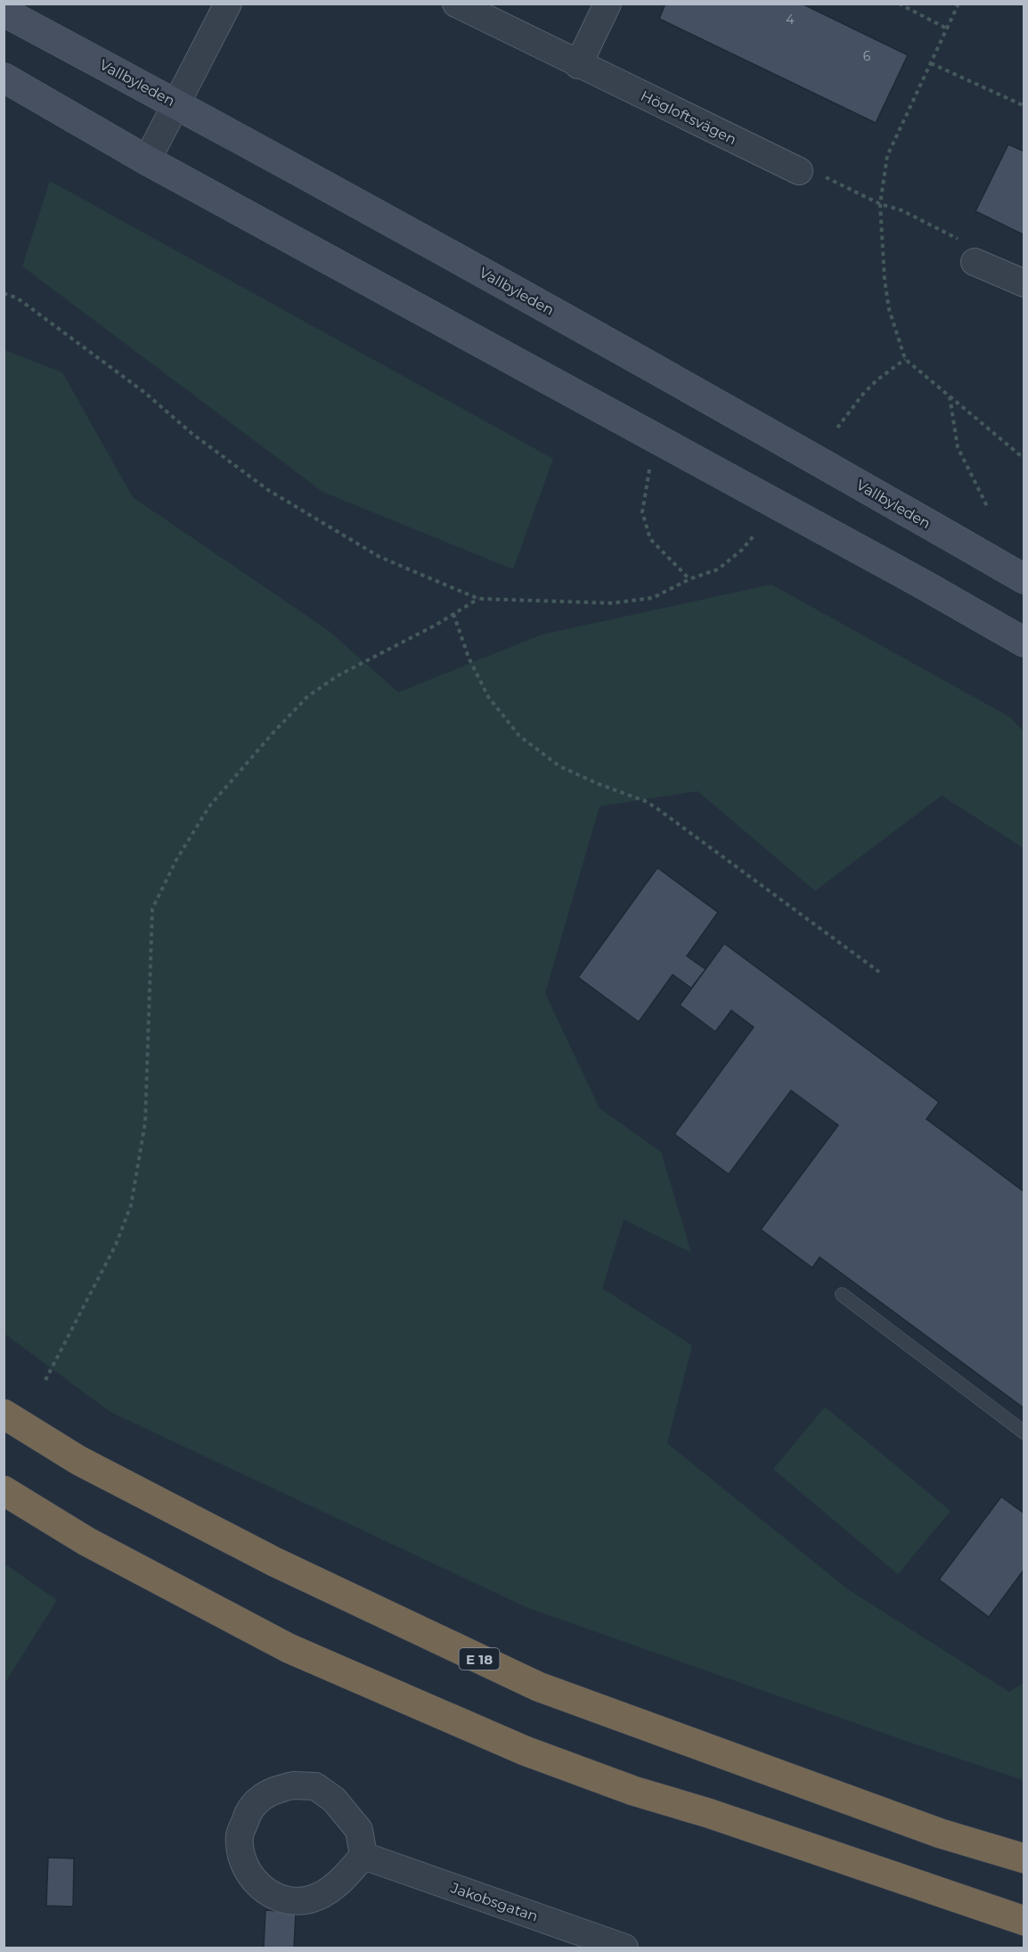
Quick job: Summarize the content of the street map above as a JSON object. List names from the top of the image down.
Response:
{
  "streets": {
    "highway": ["E 18"],
    "main road": ["Vallbyleden"],
    "street": ["Högloftsvägen", "Jakobsgatan"]
  },
  "house_numbers": ["4", "6"]
}
